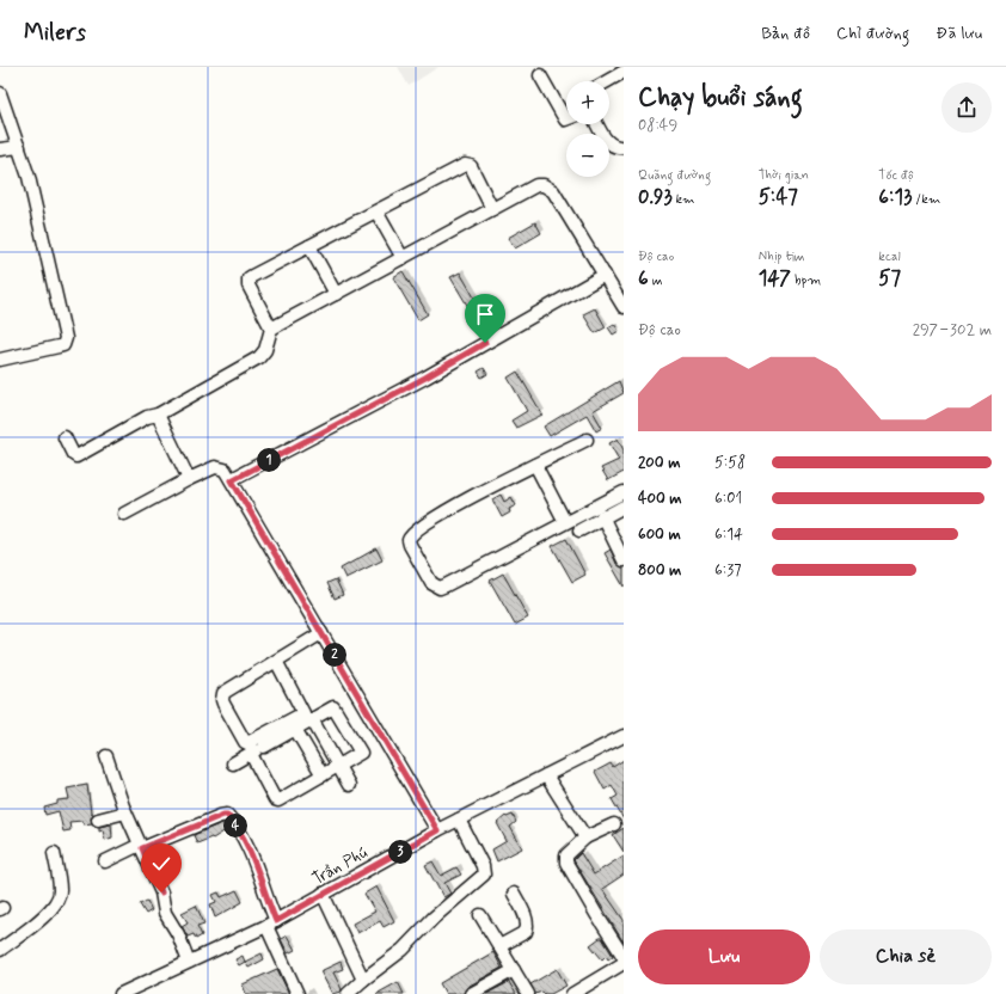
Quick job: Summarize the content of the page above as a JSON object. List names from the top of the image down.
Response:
{
  "streets": {
    "street": ["Trần Phú"]
  },
  "page": {
    "header": "Milers",
    "nav": ["Bản đồ", "Chỉ đường", "Đã lưu"],
    "heading": ["Chạy buổi sáng", "08:49"],
    "map_buttons": ["+", "−"],
    "stats": [
      ["Quãng đường", "0.93 km"],
      ["Thời gian", "5:47"],
      ["Tốc độ", "6:13 /km"],
      ["Độ cao", "6 m"],
      ["Nhịp tim", "147 bpm"],
      ["kcal", "57"]
    ],
    "chart": ["Độ cao", "297–302 m"],
    "list": [
      {
        "name": "200 m",
        "note": "5:58"
      },
      {
        "name": "400 m",
        "note": "6:01"
      },
      {
        "name": "600 m",
        "note": "6:14"
      },
      {
        "name": "800 m",
        "note": "6:37"
      }
    ],
    "pins": [
      "1",
      "2",
      "4",
      "3"
    ],
    "buttons": ["Lưu", "Chia sẻ"]
  }
}
